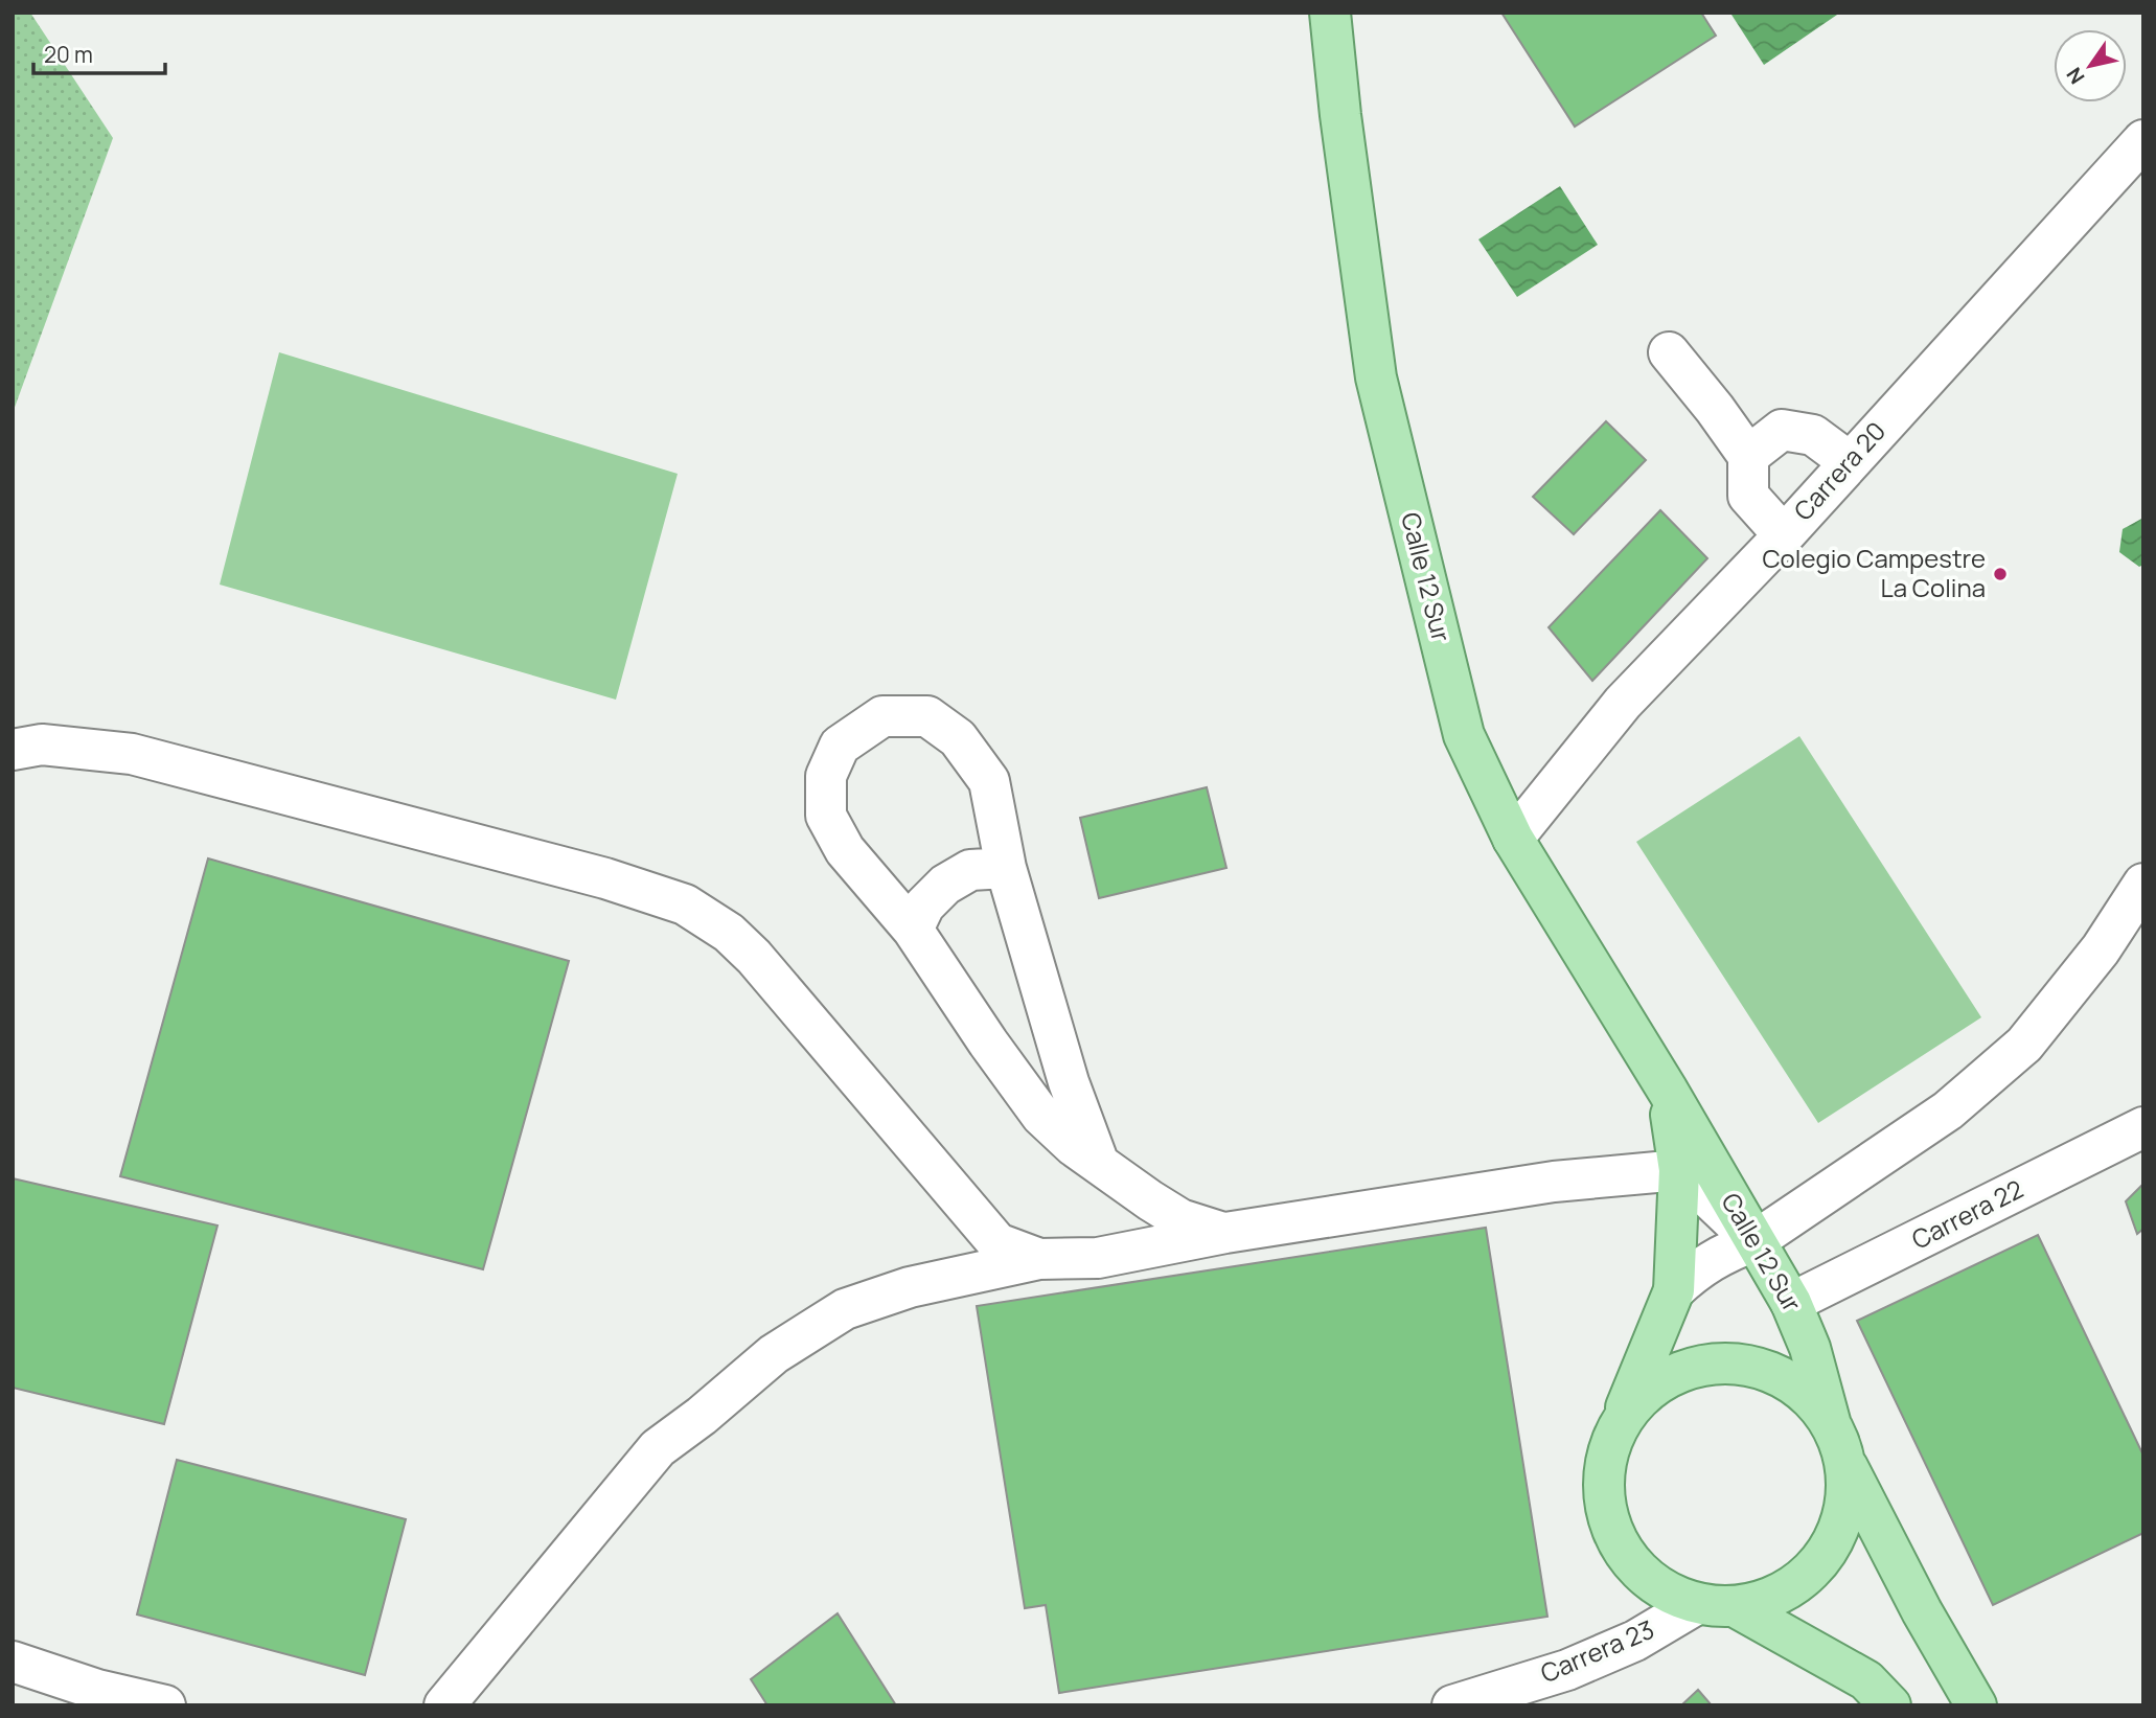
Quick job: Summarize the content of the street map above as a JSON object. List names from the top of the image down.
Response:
{
  "streets": {
    "main road": ["Calle 12 Sur"],
    "street": ["Carrera 20", "Carrera 22", "Carrera 23"]
  },
  "crossings": [
    ["Carrera 20", "Calle 12 Sur"],
    ["Calle 12 Sur", "Carrera 22"],
    ["Calle 12 Sur", "Carrera 23"]
  ],
  "places": ["Colegio Campestre La Colina"],
  "scale_bar": "20 m",
  "north": "bottom left"
}
